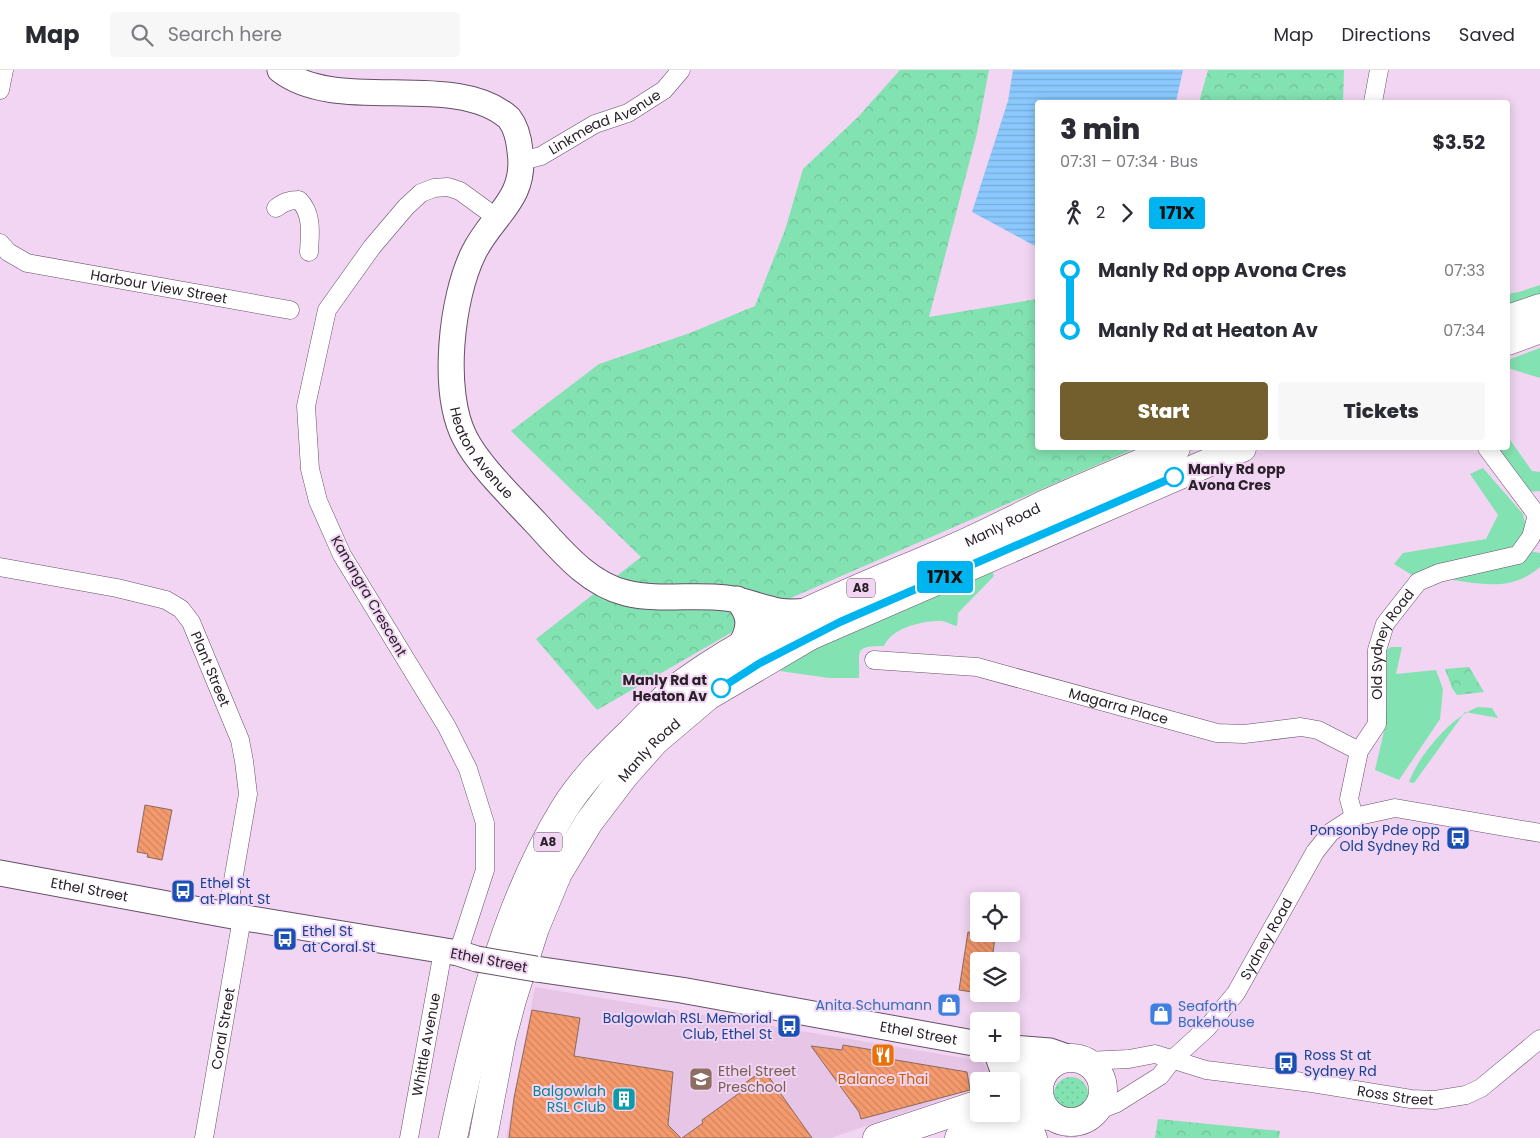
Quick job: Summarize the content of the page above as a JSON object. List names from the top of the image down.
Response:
{
  "streets": {
    "main road": ["Manly Road", "A8"],
    "street": [
      "Linkmead Avenue",
      "Harbour View Street",
      "Heaton Avenue",
      "Kanangra Crescent",
      "Old Sydney Road",
      "Plant Street",
      "Magarra Place",
      "Ethel Street",
      "Sydney Road",
      "Coral Street",
      "Whittle Avenue",
      "Ross Street"
    ]
  },
  "crossings": [
    ["Linkmead Avenue", "Heaton Avenue"],
    ["Heaton Avenue", "Manly Road"],
    ["Heaton Avenue", "Kanangra Crescent"],
    ["Kanangra Crescent", "Ethel Street"],
    ["Kanangra Crescent", "Whittle Avenue"],
    ["Old Sydney Road", "Magarra Place"],
    ["Old Sydney Road", "Sydney Road"],
    ["Plant Street", "Ethel Street"],
    ["Plant Street", "Coral Street"],
    ["Ethel Street", "Coral Street"],
    ["Ethel Street", "Whittle Avenue"],
    ["Sydney Road", "Ross Street"]
  ],
  "places": {
    "other": ["Manly Rd opp Avona Cres", "Manly Rd at Heaton Av"],
    "bus stop": [
      "Ponsonby Pde opp Old Sydney Rd",
      "Ethel St at Plant St",
      "Ethel St at Coral St",
      "Balgowlah RSL Memorial Club, Ethel St",
      "Ross St at Sydney Rd"
    ],
    "shop": ["Anita Schumann", "Seaforth Bakehouse"],
    "restaurant": ["Balance Thai"],
    "school or university": ["Ethel Street Preschool"],
    "building": ["Balgowlah RSL Club"]
  },
  "lines": ["bus line 171X"],
  "page": {
    "header": "Map",
    "search": "Search here",
    "nav": ["Map", "Directions", "Saved"],
    "on_map": "171X",
    "heading": ["3 min", "07:31 – 07:34 · Bus", "$3.52"],
    "legs": ["2", "171X"],
    "list": [
      {
        "name": "Manly Rd opp Avona Cres",
        "value": "07:33"
      },
      {
        "name": "Manly Rd at Heaton Av",
        "value": "07:34"
      }
    ],
    "buttons": ["Start", "Tickets"],
    "map_buttons": ["+", "−"]
  }
}
